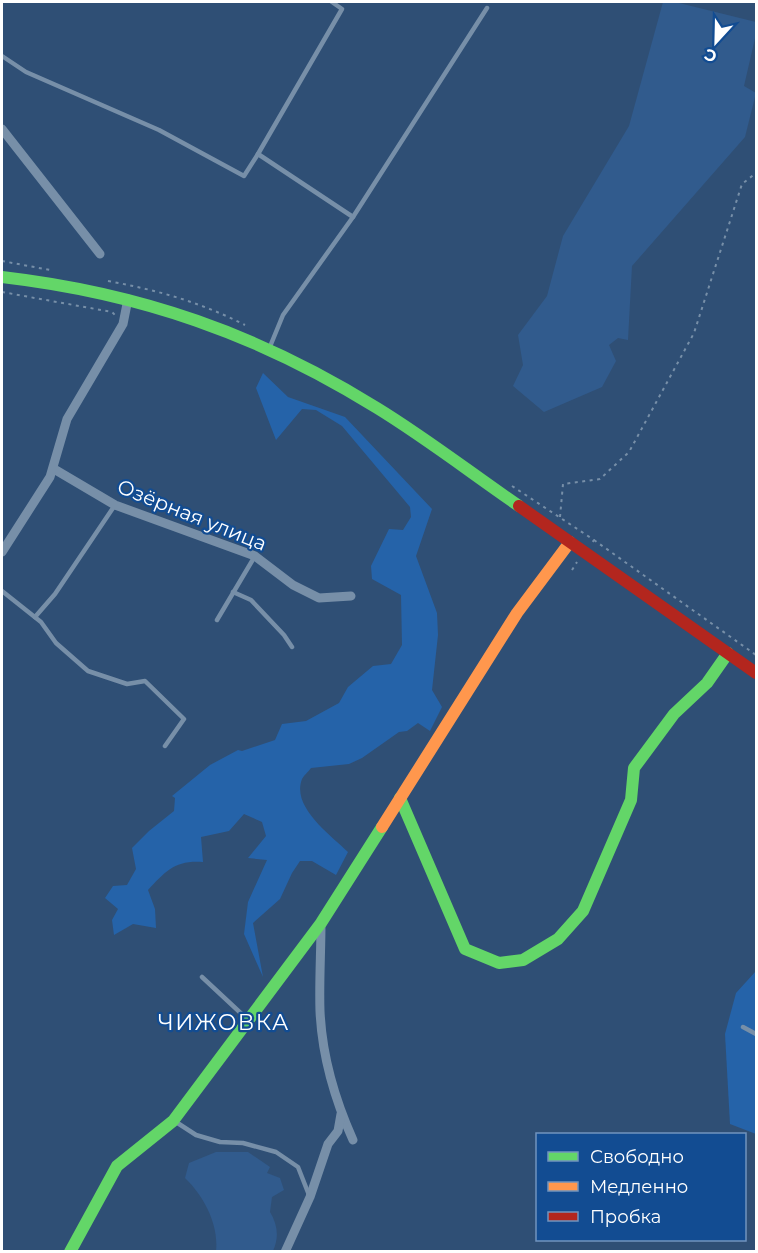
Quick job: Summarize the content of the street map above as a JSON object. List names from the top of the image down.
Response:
{
  "streets": {
    "street": ["Озёрная улица"]
  },
  "districts": ["ЧИЖОВКА"],
  "legend": ["Свободно", "Медленно", "Пробка"],
  "north": "bottom"
}
